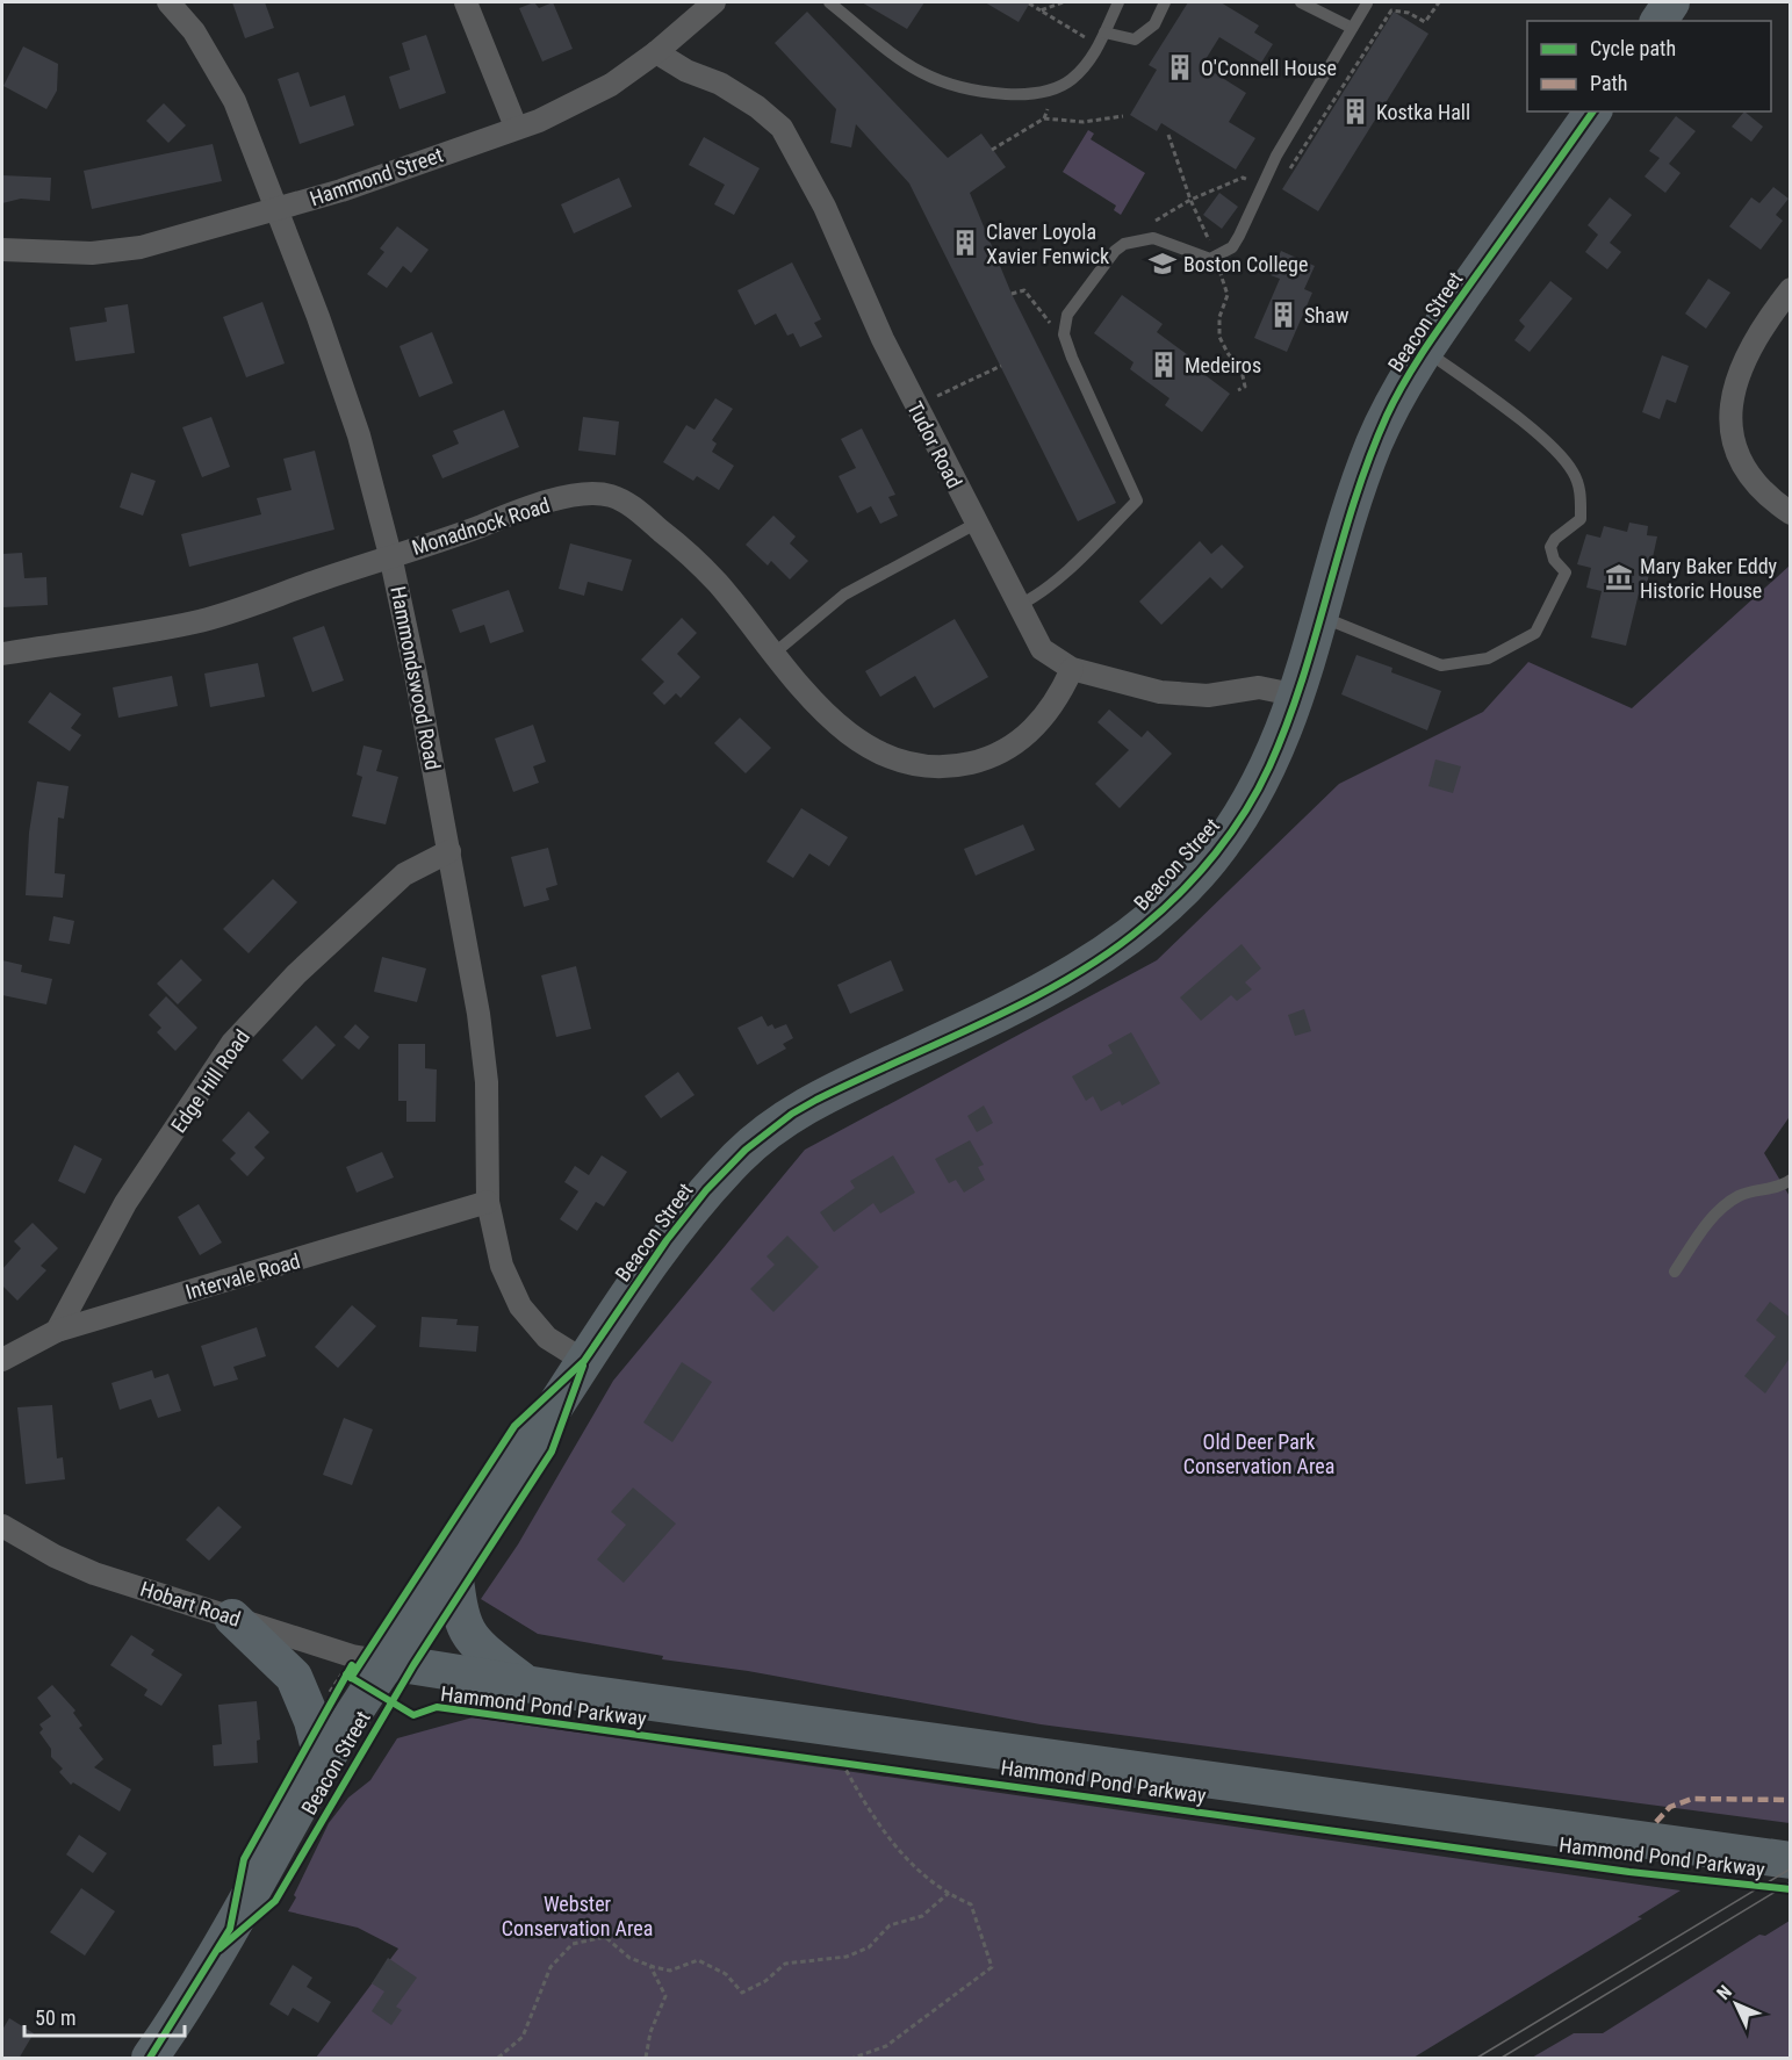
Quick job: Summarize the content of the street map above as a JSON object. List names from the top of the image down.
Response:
{
  "streets": {
    "main road": ["Beacon Street", "Hammond Pond Parkway"],
    "street": [
      "Hammond Street",
      "Tudor Road",
      "Monadnock Road",
      "Hammondswood Road",
      "Edge Hill Road",
      "Intervale Road",
      "Hobart Road"
    ]
  },
  "crossings": [
    ["Hammond Street", "Tudor Road"],
    ["Hammond Street", "Hammondswood Road"],
    ["Beacon Street", "Tudor Road"],
    ["Beacon Street", "Hammondswood Road"],
    ["Beacon Street", "Hobart Road"],
    ["Beacon Street", "Hammond Pond Parkway"],
    ["Tudor Road", "Monadnock Road"],
    ["Monadnock Road", "Hammondswood Road"],
    ["Hammondswood Road", "Edge Hill Road"],
    ["Hammondswood Road", "Intervale Road"],
    ["Edge Hill Road", "Intervale Road"],
    ["Hobart Road", "Hammond Pond Parkway"]
  ],
  "parks": ["Old Deer Park Conservation Area", "Webster Conservation Area"],
  "places": {
    "building": [
      "O'Connell House",
      "Kostka Hall",
      "Claver Loyola Xavier Fenwick",
      "Shaw",
      "Medeiros"
    ],
    "school or university": ["Boston College"],
    "museum": ["Mary Baker Eddy Historic House"]
  },
  "legend": ["Cycle path", "Path"],
  "scale_bar": "50 m",
  "north": "top left"
}
